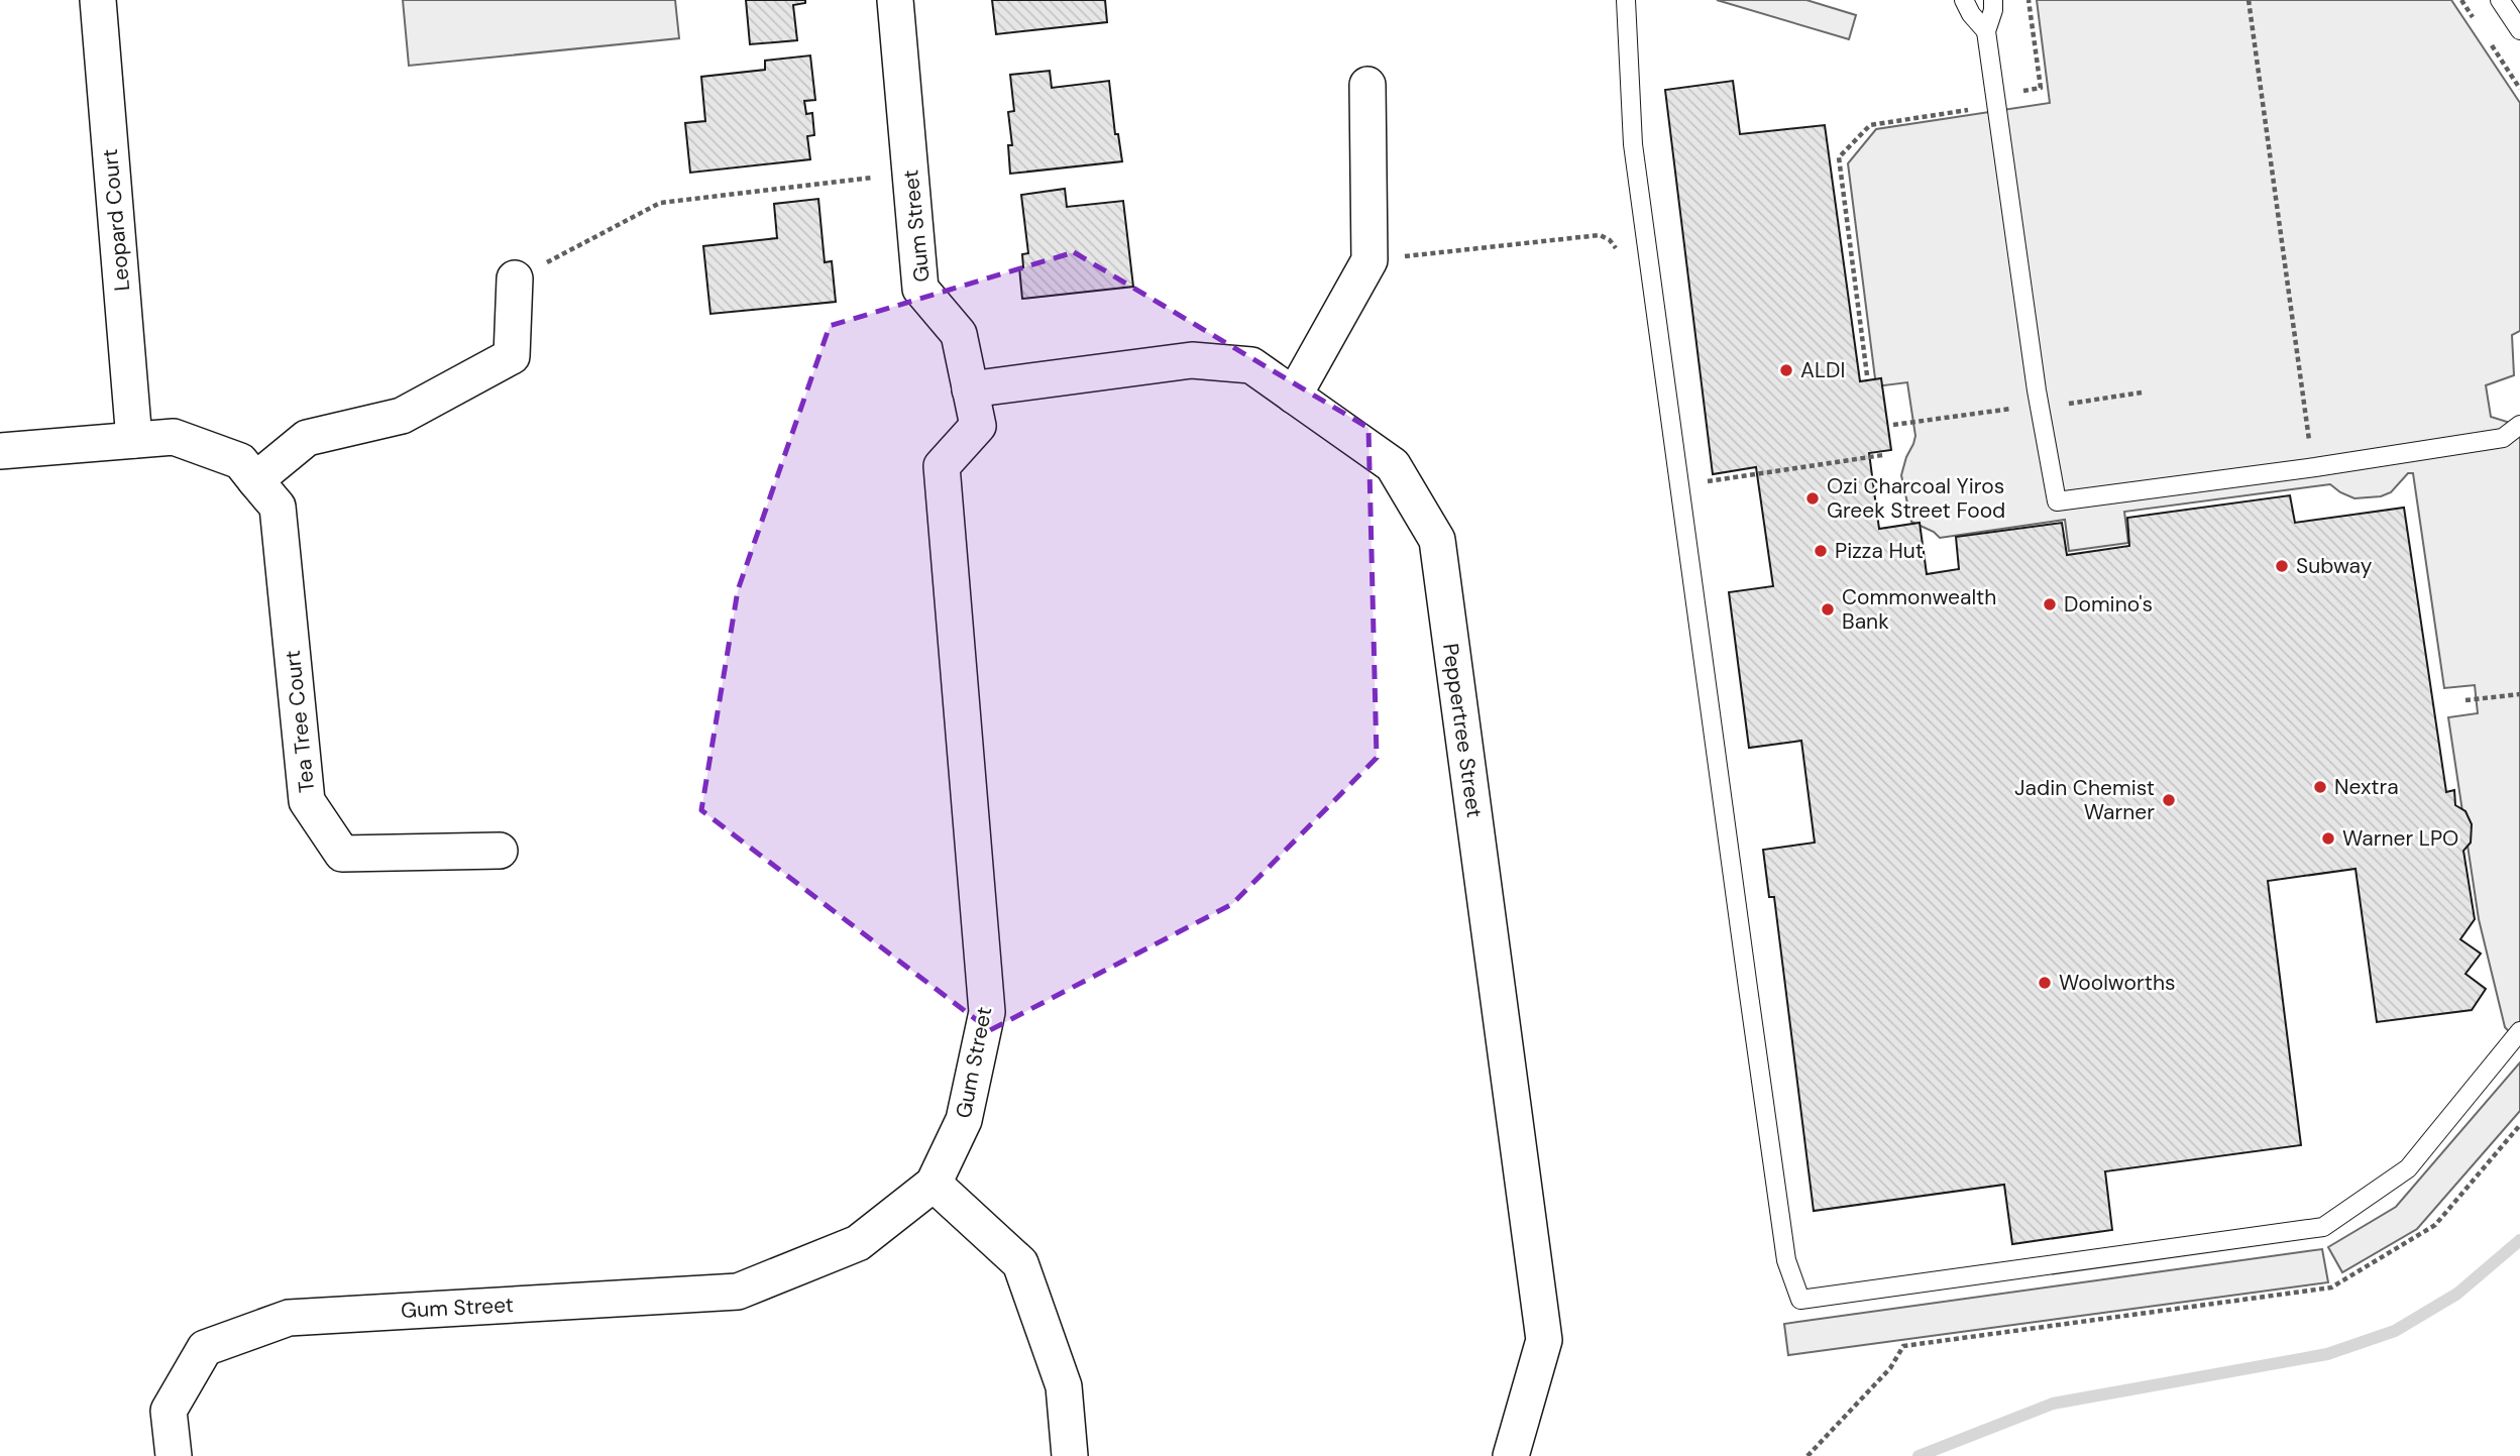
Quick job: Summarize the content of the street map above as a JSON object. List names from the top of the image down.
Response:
{
  "streets": {
    "street": [
      "Leopard Court",
      "Gum Street",
      "Tea Tree Court",
      "Peppertree Street"
    ]
  },
  "crossings": [
    ["Gum Street", "Peppertree Street"]
  ],
  "places": [
    "ALDI",
    "Ozi Charcoal Yiros Greek Street Food",
    "Pizza Hut",
    "Subway",
    "Domino's",
    "Commonwealth Bank",
    "Nextra",
    "Jadin Chemist Warner",
    "Warner LPO",
    "Woolworths"
  ]
}
